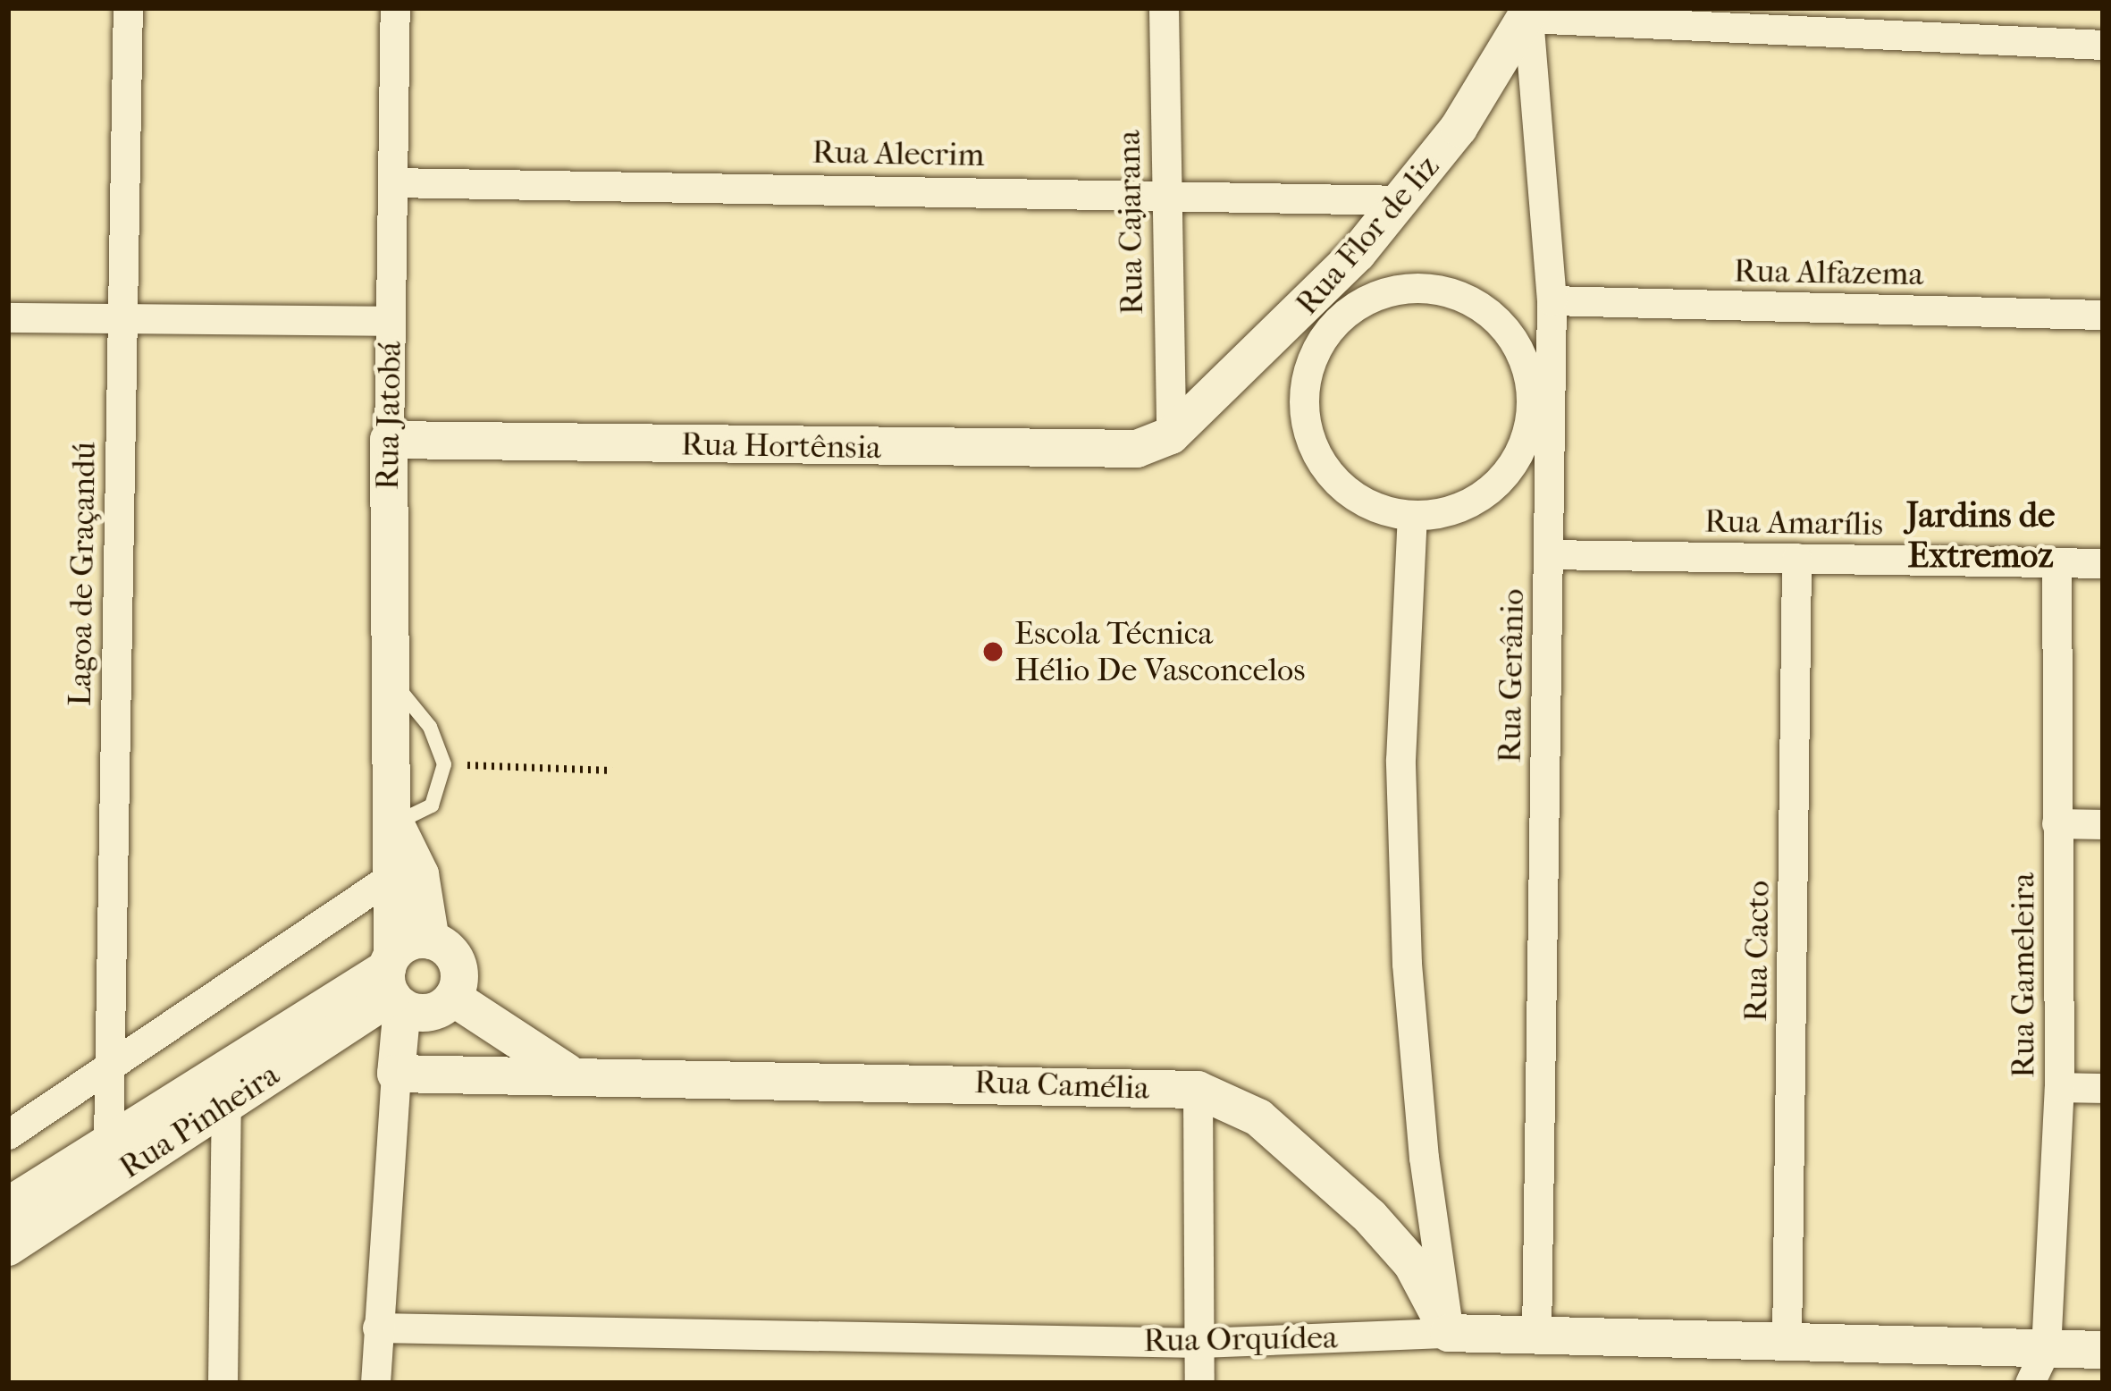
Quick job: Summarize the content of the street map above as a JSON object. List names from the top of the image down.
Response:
{
  "streets": {
    "street": [
      "Rua Alecrim",
      "Rua Cajarana",
      "Rua Flor de liz",
      "Rua Alfazema",
      "Rua Jatobá",
      "Rua Hortênsia",
      "Rua Amarílis",
      "Lagoa de Graçandú",
      "Rua Gerânio",
      "Rua Cacto",
      "Rua Gameleira",
      "Rua Camélia",
      "Rua Pinheira",
      "Rua Orquídea"
    ]
  },
  "crossings": [
    ["Rua Alecrim", "Rua Cajarana"],
    ["Rua Alecrim", "Rua Flor de liz"],
    ["Rua Alecrim", "Rua Jatobá"],
    ["Rua Cajarana", "Rua Flor de liz"],
    ["Rua Cajarana", "Rua Hortênsia"],
    ["Rua Flor de liz", "Rua Hortênsia"],
    ["Rua Flor de liz", "Rua Gerânio"],
    ["Rua Alfazema", "Rua Gerânio"],
    ["Rua Jatobá", "Rua Hortênsia"],
    ["Rua Jatobá", "Rua Camélia"],
    ["Rua Jatobá", "Rua Pinheira"],
    ["Rua Jatobá", "Rua Orquídea"],
    ["Rua Amarílis", "Rua Gerânio"],
    ["Rua Amarílis", "Rua Cacto"],
    ["Rua Amarílis", "Rua Gameleira"],
    ["Lagoa de Graçandú", "Rua Pinheira"],
    ["Rua Gerânio", "Rua Orquídea"],
    ["Rua Cacto", "Rua Orquídea"],
    ["Rua Gameleira", "Rua Orquídea"],
    ["Rua Camélia", "Rua Orquídea"]
  ],
  "districts": ["Jardins de Extremoz"],
  "places": ["Escola Técnica Hélio De Vasconcelos"]
}
